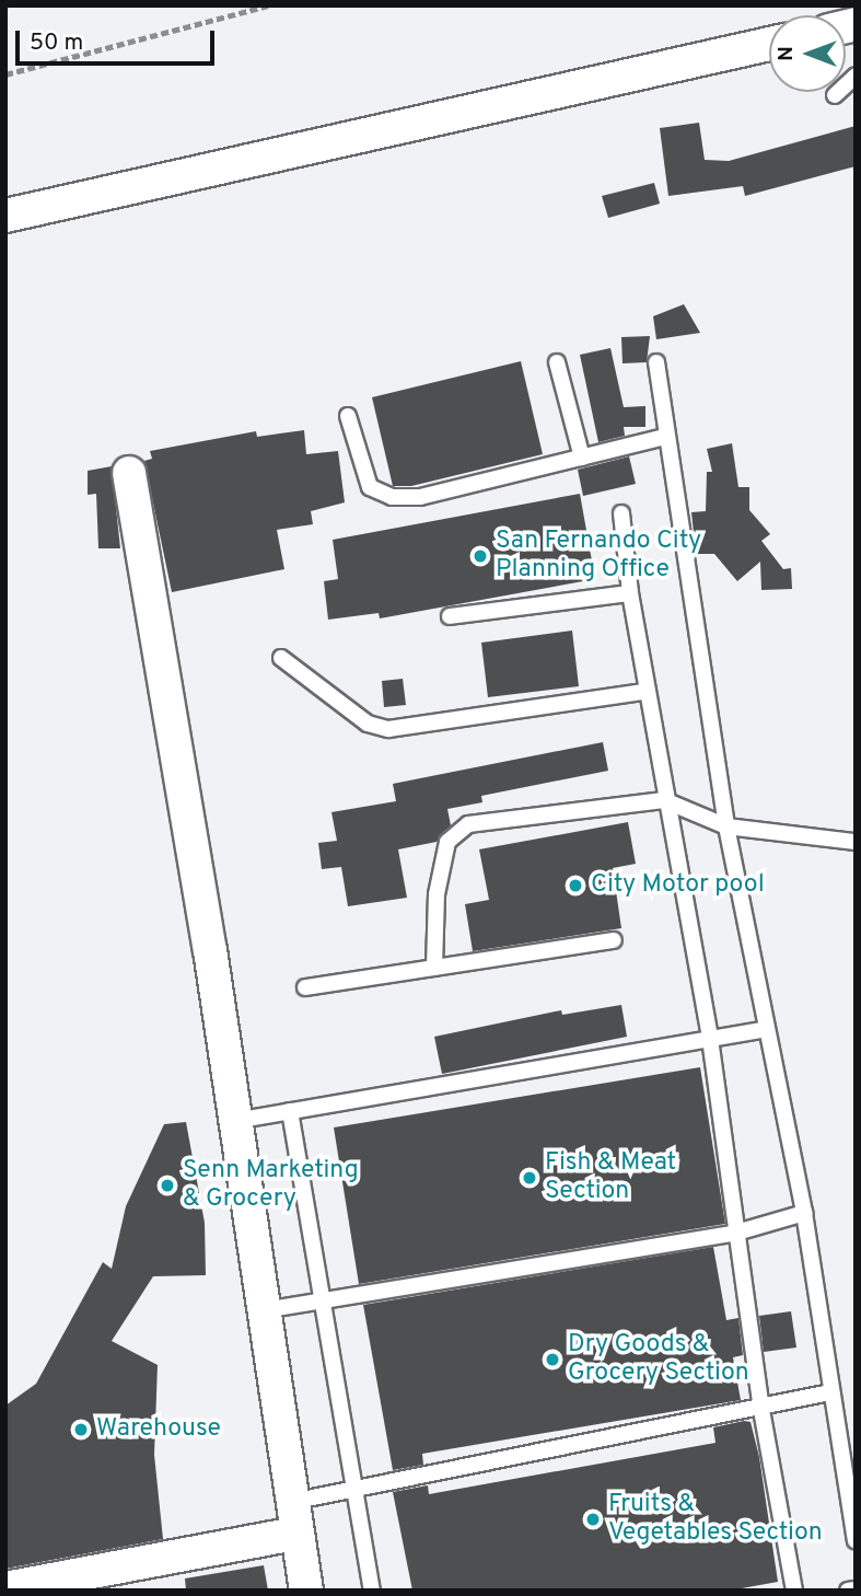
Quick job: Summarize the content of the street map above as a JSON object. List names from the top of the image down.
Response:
{
  "places": [
    "San Fernando City Planning Office",
    "City Motor pool",
    "Fish & Meat Section",
    "Senn Marketing & Grocery",
    "Dry Goods & Grocery Section",
    "Warehouse",
    "Fruits & Vegetables Section"
  ],
  "scale_bar": "50 m",
  "north": "left"
}
